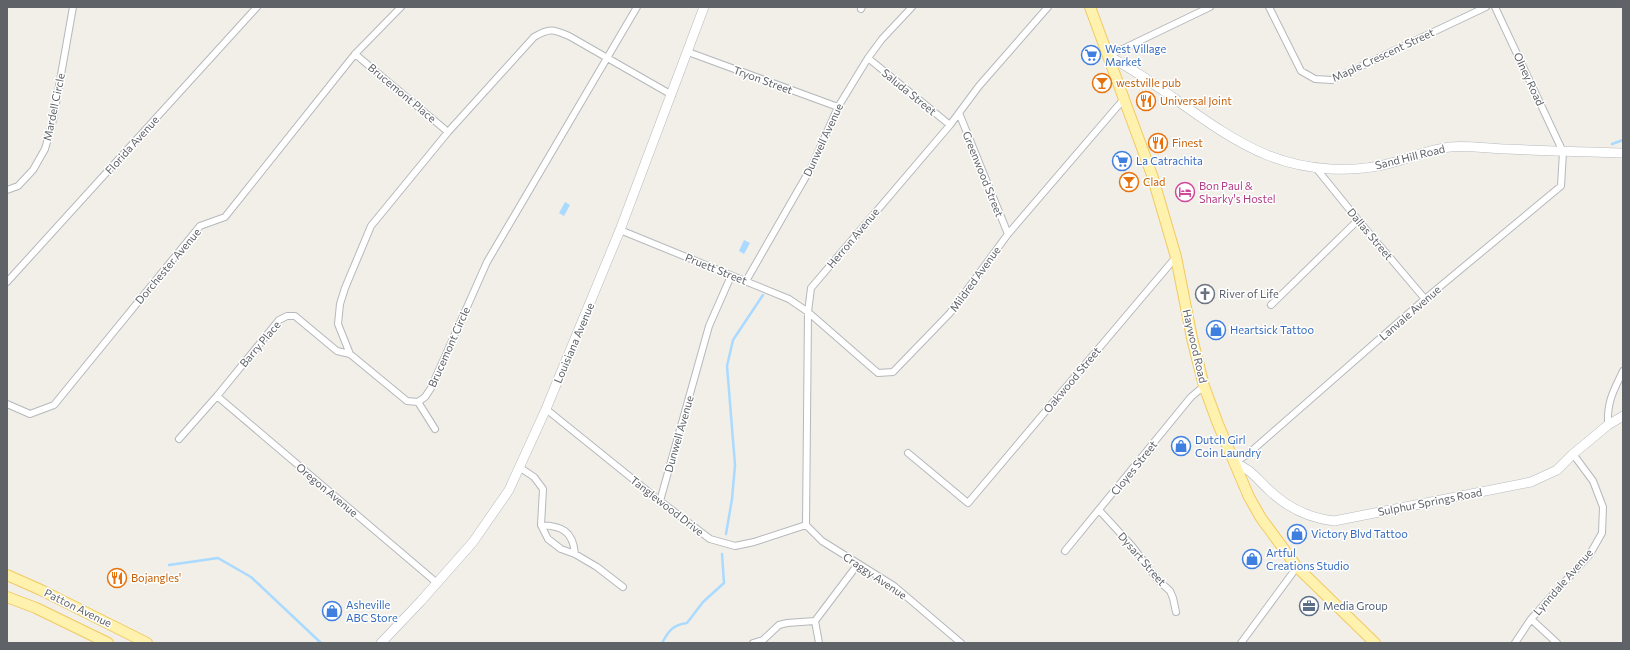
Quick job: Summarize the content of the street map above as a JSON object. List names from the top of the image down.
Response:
{
  "streets": {
    "main road": ["Haywood Road", "Patton Avenue"],
    "street": [
      "Maple Crescent Street",
      "Olney Road",
      "Tryon Street",
      "Saluda Street",
      "Brucemont Place",
      "Mardell Circle",
      "Dunwell Avenue",
      "Florida Avenue",
      "Sand Hill Road",
      "Greenwood Street",
      "Dallas Street",
      "Herron Avenue",
      "Dorchester Avenue",
      "Pruett Street",
      "Mildred Avenue",
      "Lanvale Avenue",
      "Louisiana Avenue",
      "Barry Place",
      "Brucemont Circle",
      "Oakwood Street",
      "Cloyes Street",
      "Oregon Avenue",
      "Sulphur Springs Road",
      "Tanglewood Drive",
      "Dysart Street",
      "Craggy Avenue",
      "Lynndale Avenue"
    ]
  },
  "crossings": [
    ["Olney Road", "Sand Hill Road"],
    ["Olney Road", "Lanvale Avenue"],
    ["Tryon Street", "Dunwell Avenue"],
    ["Tryon Street", "Louisiana Avenue"],
    ["Saluda Street", "Dunwell Avenue"],
    ["Saluda Street", "Herron Avenue"],
    ["Brucemont Place", "Dorchester Avenue"],
    ["Dunwell Avenue", "Pruett Street"],
    ["Dunwell Avenue", "Tanglewood Drive"],
    ["Sand Hill Road", "Dallas Street"],
    ["Sand Hill Road", "Lanvale Avenue"],
    ["Sand Hill Road", "Haywood Road"],
    ["Greenwood Street", "Herron Avenue"],
    ["Greenwood Street", "Mildred Avenue"],
    ["Dallas Street", "Lanvale Avenue"],
    ["Herron Avenue", "Pruett Street"],
    ["Herron Avenue", "Mildred Avenue"],
    ["Herron Avenue", "Tanglewood Drive"],
    ["Herron Avenue", "Craggy Avenue"],
    ["Pruett Street", "Mildred Avenue"],
    ["Pruett Street", "Louisiana Avenue"],
    ["Mildred Avenue", "Haywood Road"],
    ["Lanvale Avenue", "Haywood Road"],
    ["Lanvale Avenue", "Sulphur Springs Road"],
    ["Louisiana Avenue", "Oregon Avenue"],
    ["Louisiana Avenue", "Tanglewood Drive"],
    ["Barry Place", "Oregon Avenue"],
    ["Haywood Road", "Oakwood Street"],
    ["Haywood Road", "Cloyes Street"],
    ["Haywood Road", "Sulphur Springs Road"],
    ["Cloyes Street", "Dysart Street"],
    ["Sulphur Springs Road", "Lynndale Avenue"],
    ["Tanglewood Drive", "Craggy Avenue"]
  ],
  "places": {
    "supermarket": ["West Village Market", "La Catrachita"],
    "bar": ["westville pub", "Clad"],
    "restaurant": ["Universal Joint", "Finest", "Bojangles'"],
    "hotel": ["Bon Paul & Sharky's Hostel"],
    "church": ["River of Life"],
    "shop": [
      "Heartsick Tattoo",
      "Dutch Girl Coin Laundry",
      "Victory Blvd Tattoo",
      "Artful Creations Studio",
      "Asheville ABC Store"
    ],
    "office": ["Media Group"]
  }
}
